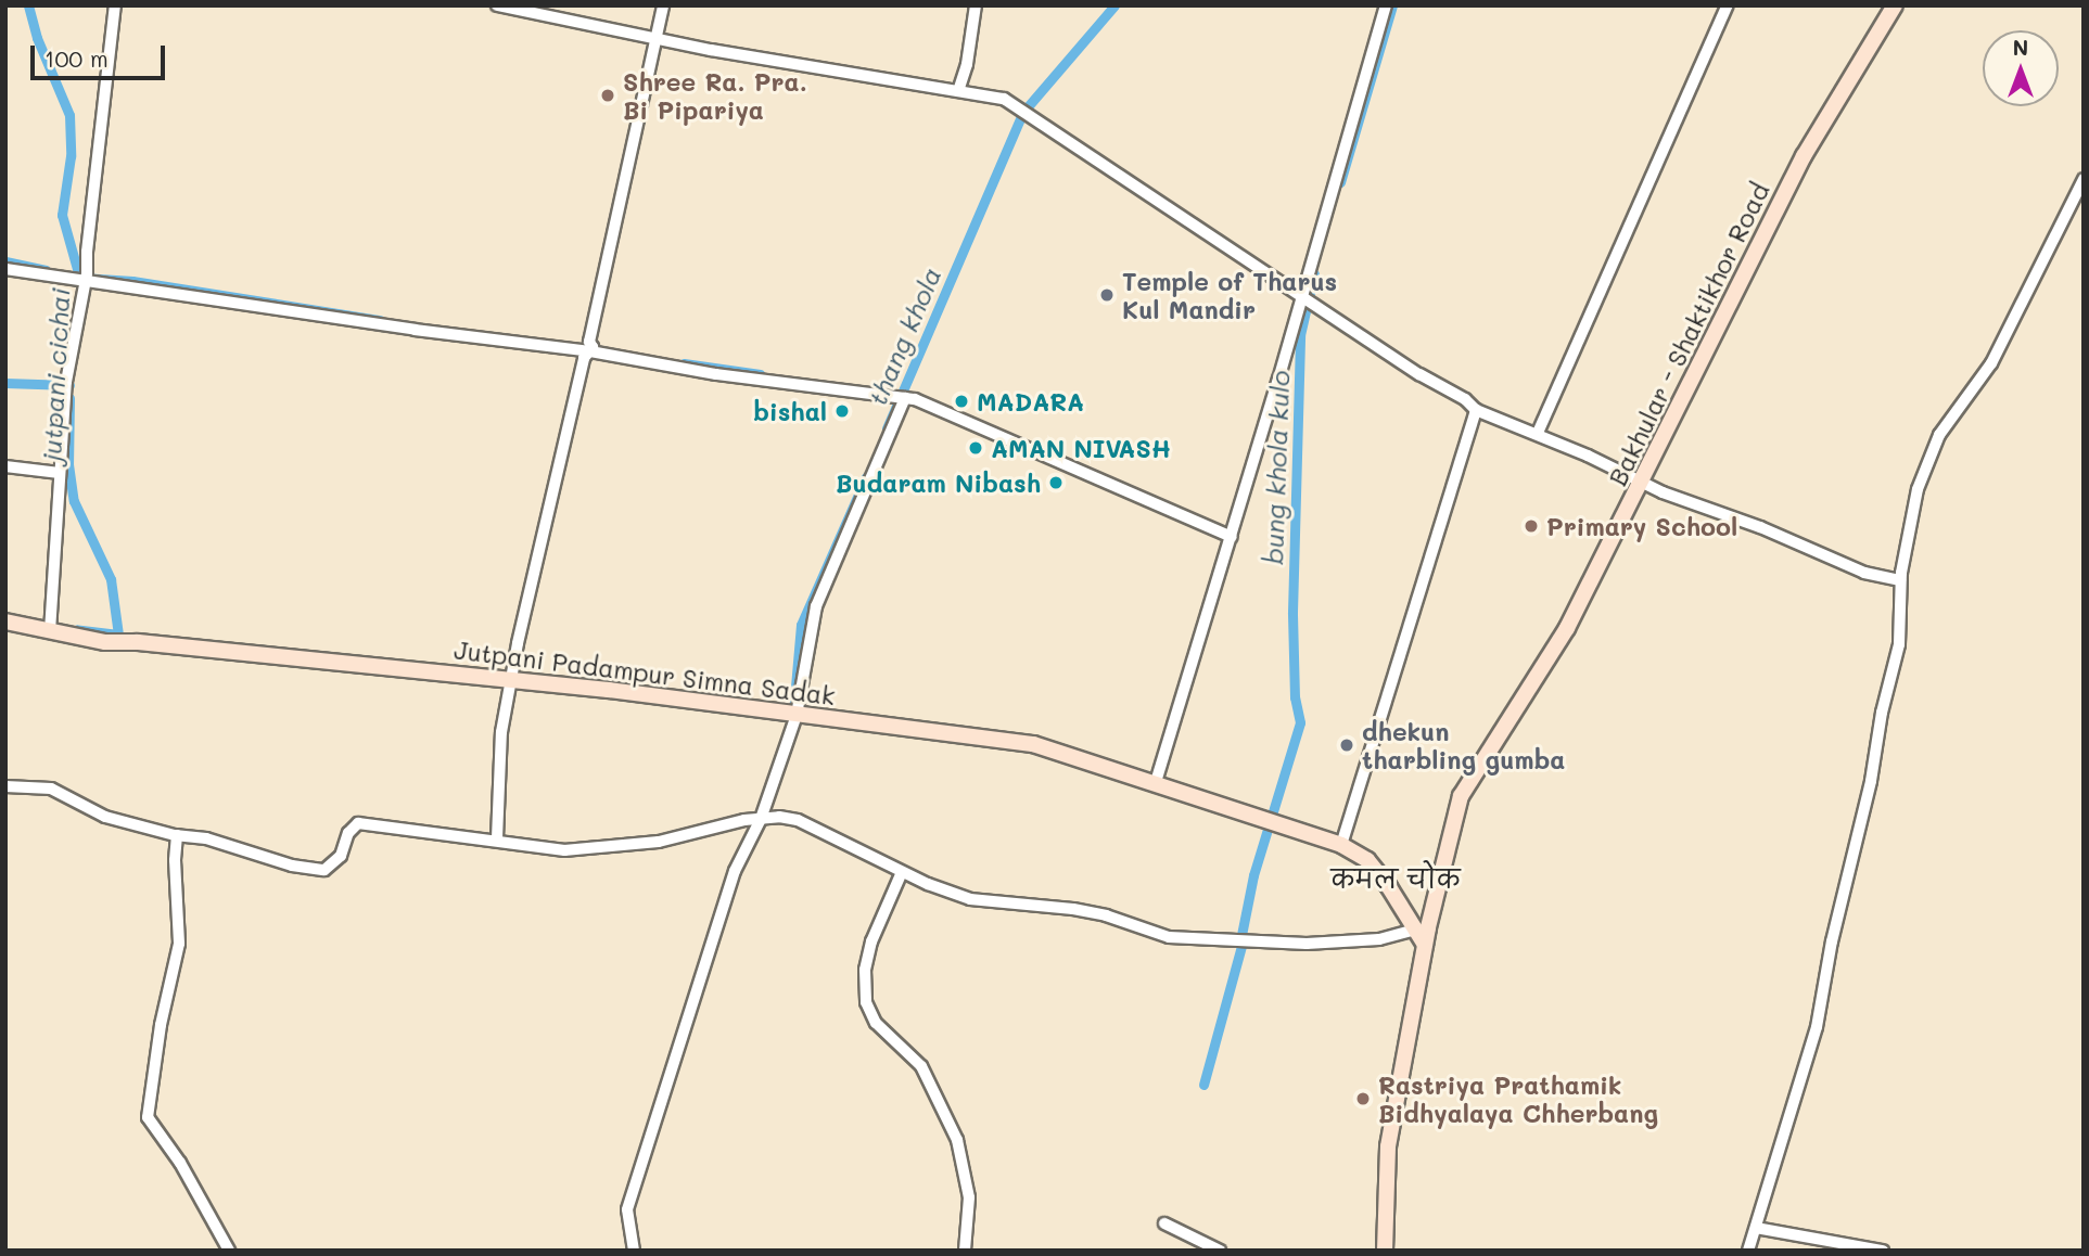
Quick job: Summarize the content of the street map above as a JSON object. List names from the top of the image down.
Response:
{
  "streets": {
    "street": ["Bakhular - Shaktikhor Road", "Jutpani Padampur Simna Sadak"]
  },
  "crossings": [
    ["Bakhular - Shaktikhor Road", "Jutpani Padampur Simna Sadak"]
  ],
  "districts": ["कमल चोक"],
  "water": ["thang khola", "jutpani cichai", "bung khola kulo"],
  "places": [
    "Shree Ra. Pra. Bi Pipariya",
    "Temple of Tharus Kul Mandir",
    "MADARA",
    "bishal",
    "AMAN NIVASH",
    "Budaram Nibash",
    "Primary School",
    "dhekun tharbling gumba",
    "Rastriya Prathamik Bidhyalaya Chherbang"
  ],
  "scale_bar": "100 m",
  "north": "top"
}
